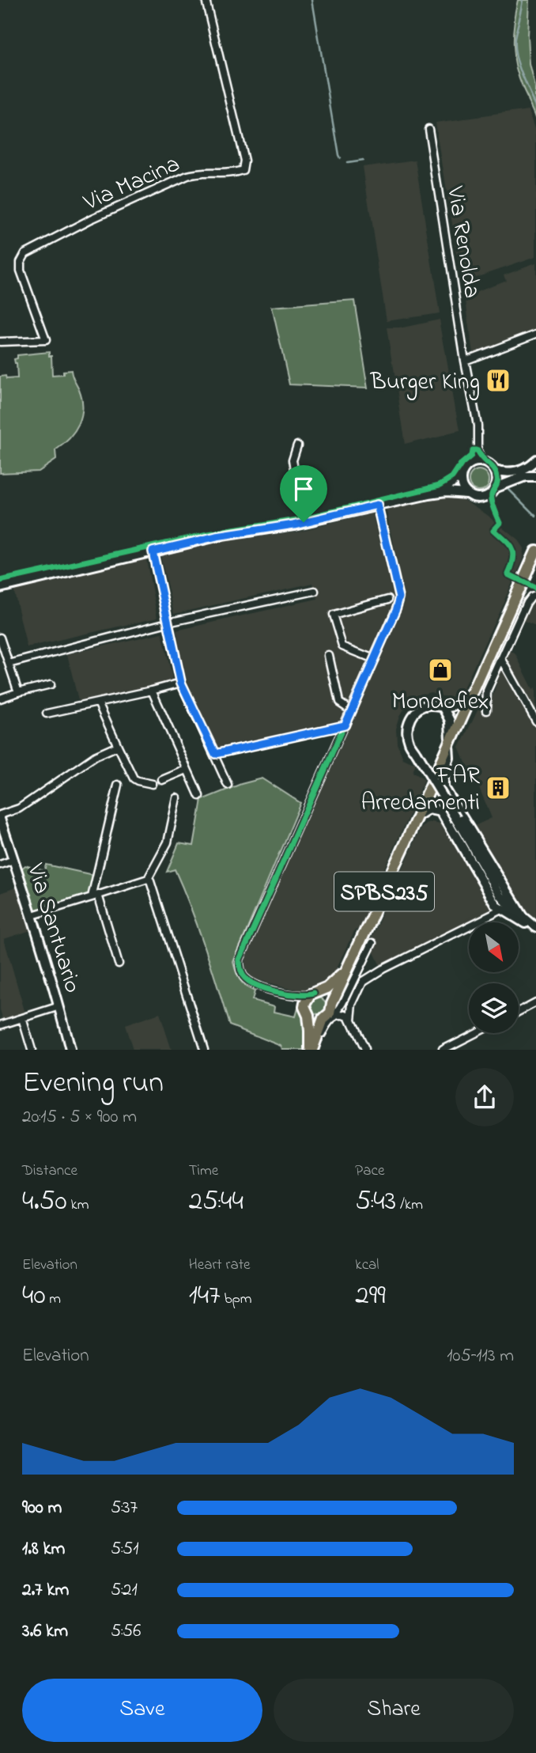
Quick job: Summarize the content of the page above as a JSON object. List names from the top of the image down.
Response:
{
  "streets": {
    "main road": ["SPBS235"],
    "street": ["Via Macina", "Via Renolda", "Via Santuario"]
  },
  "places": {
    "restaurant": ["Burger King"],
    "shop": ["Mondoflex"],
    "building": ["FAR Arredamenti"]
  },
  "north": "bottom right",
  "page": {
    "heading": ["Evening run", "20:15 · 5 × 900 m"],
    "stats": [
      ["Distance", "4.50 km"],
      ["Time", "25:44"],
      ["Pace", "5:43 /km"],
      ["Elevation", "40 m"],
      ["Heart rate", "147 bpm"],
      ["kcal", "299"]
    ],
    "chart": ["Elevation", "105–113 m"],
    "list": [
      {
        "name": "900 m",
        "note": "5:37"
      },
      {
        "name": "1.8 km",
        "note": "5:51"
      },
      {
        "name": "2.7 km",
        "note": "5:21"
      },
      {
        "name": "3.6 km",
        "note": "5:56"
      }
    ],
    "buttons": ["Save", "Share"]
  }
}
